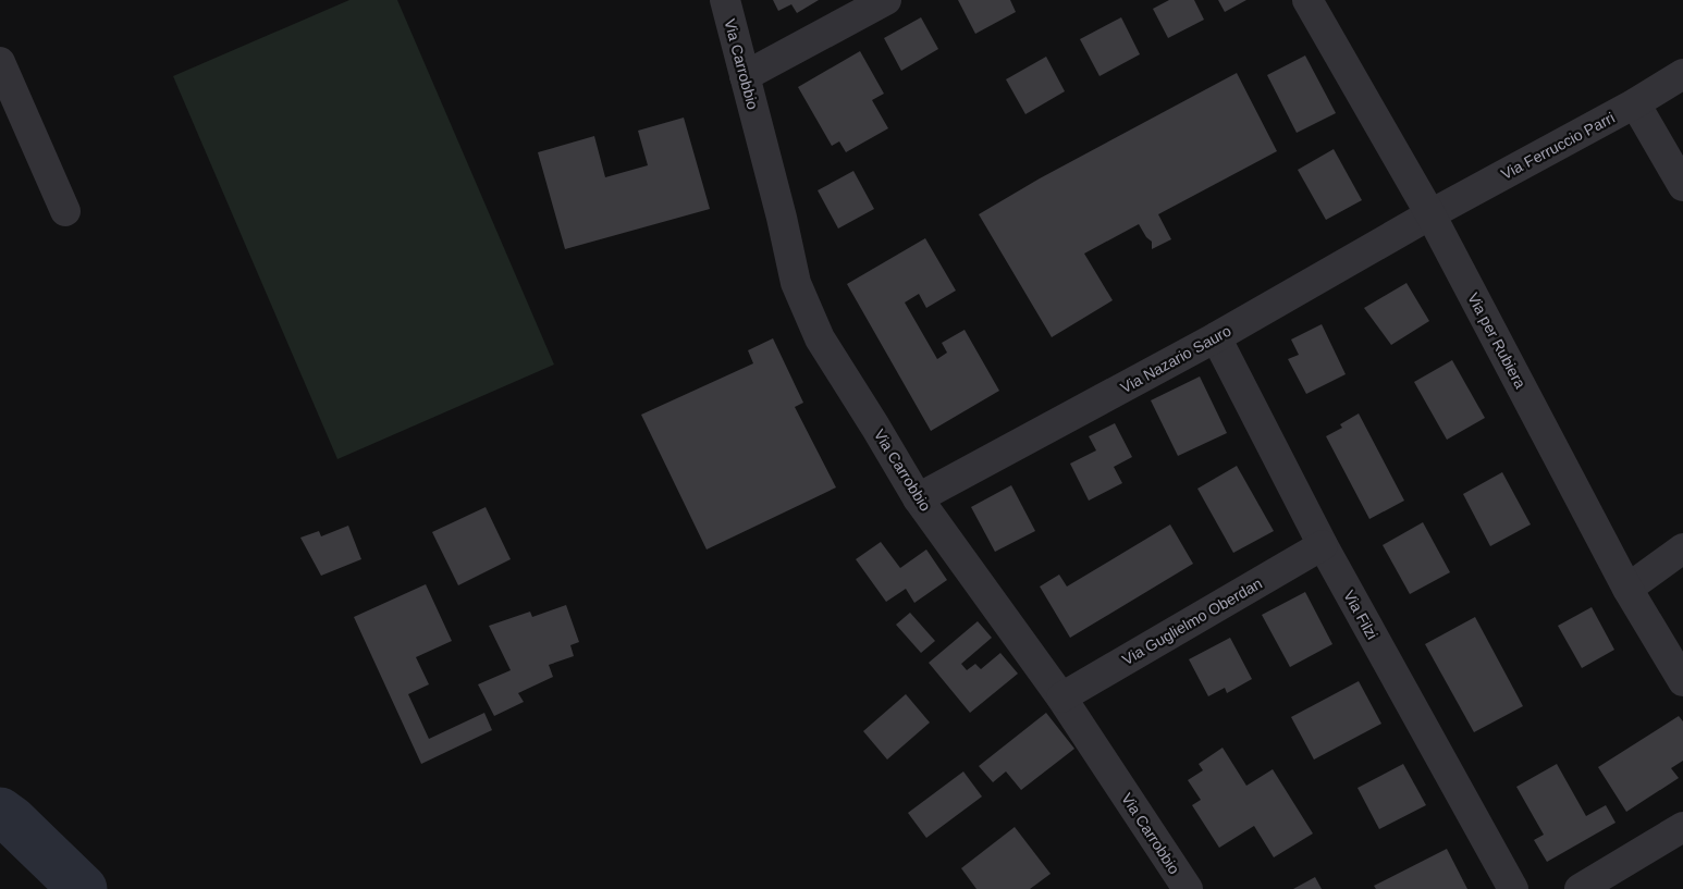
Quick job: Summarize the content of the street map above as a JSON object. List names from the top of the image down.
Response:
{
  "streets": {
    "street": [
      "Via Carrobbio",
      "Via Ferruccio Parri",
      "Via per Rubiera",
      "Via Nazario Sauro",
      "Via Filzi",
      "Via Guglielmo Oberdan"
    ]
  },
  "crossings": [
    ["Via Carrobbio", "Via Nazario Sauro"],
    ["Via Carrobbio", "Via Guglielmo Oberdan"],
    ["Via Ferruccio Parri", "Via per Rubiera"],
    ["Via Ferruccio Parri", "Via Nazario Sauro"],
    ["Via per Rubiera", "Via Nazario Sauro"],
    ["Via Nazario Sauro", "Via Filzi"],
    ["Via Filzi", "Via Guglielmo Oberdan"]
  ]
}
